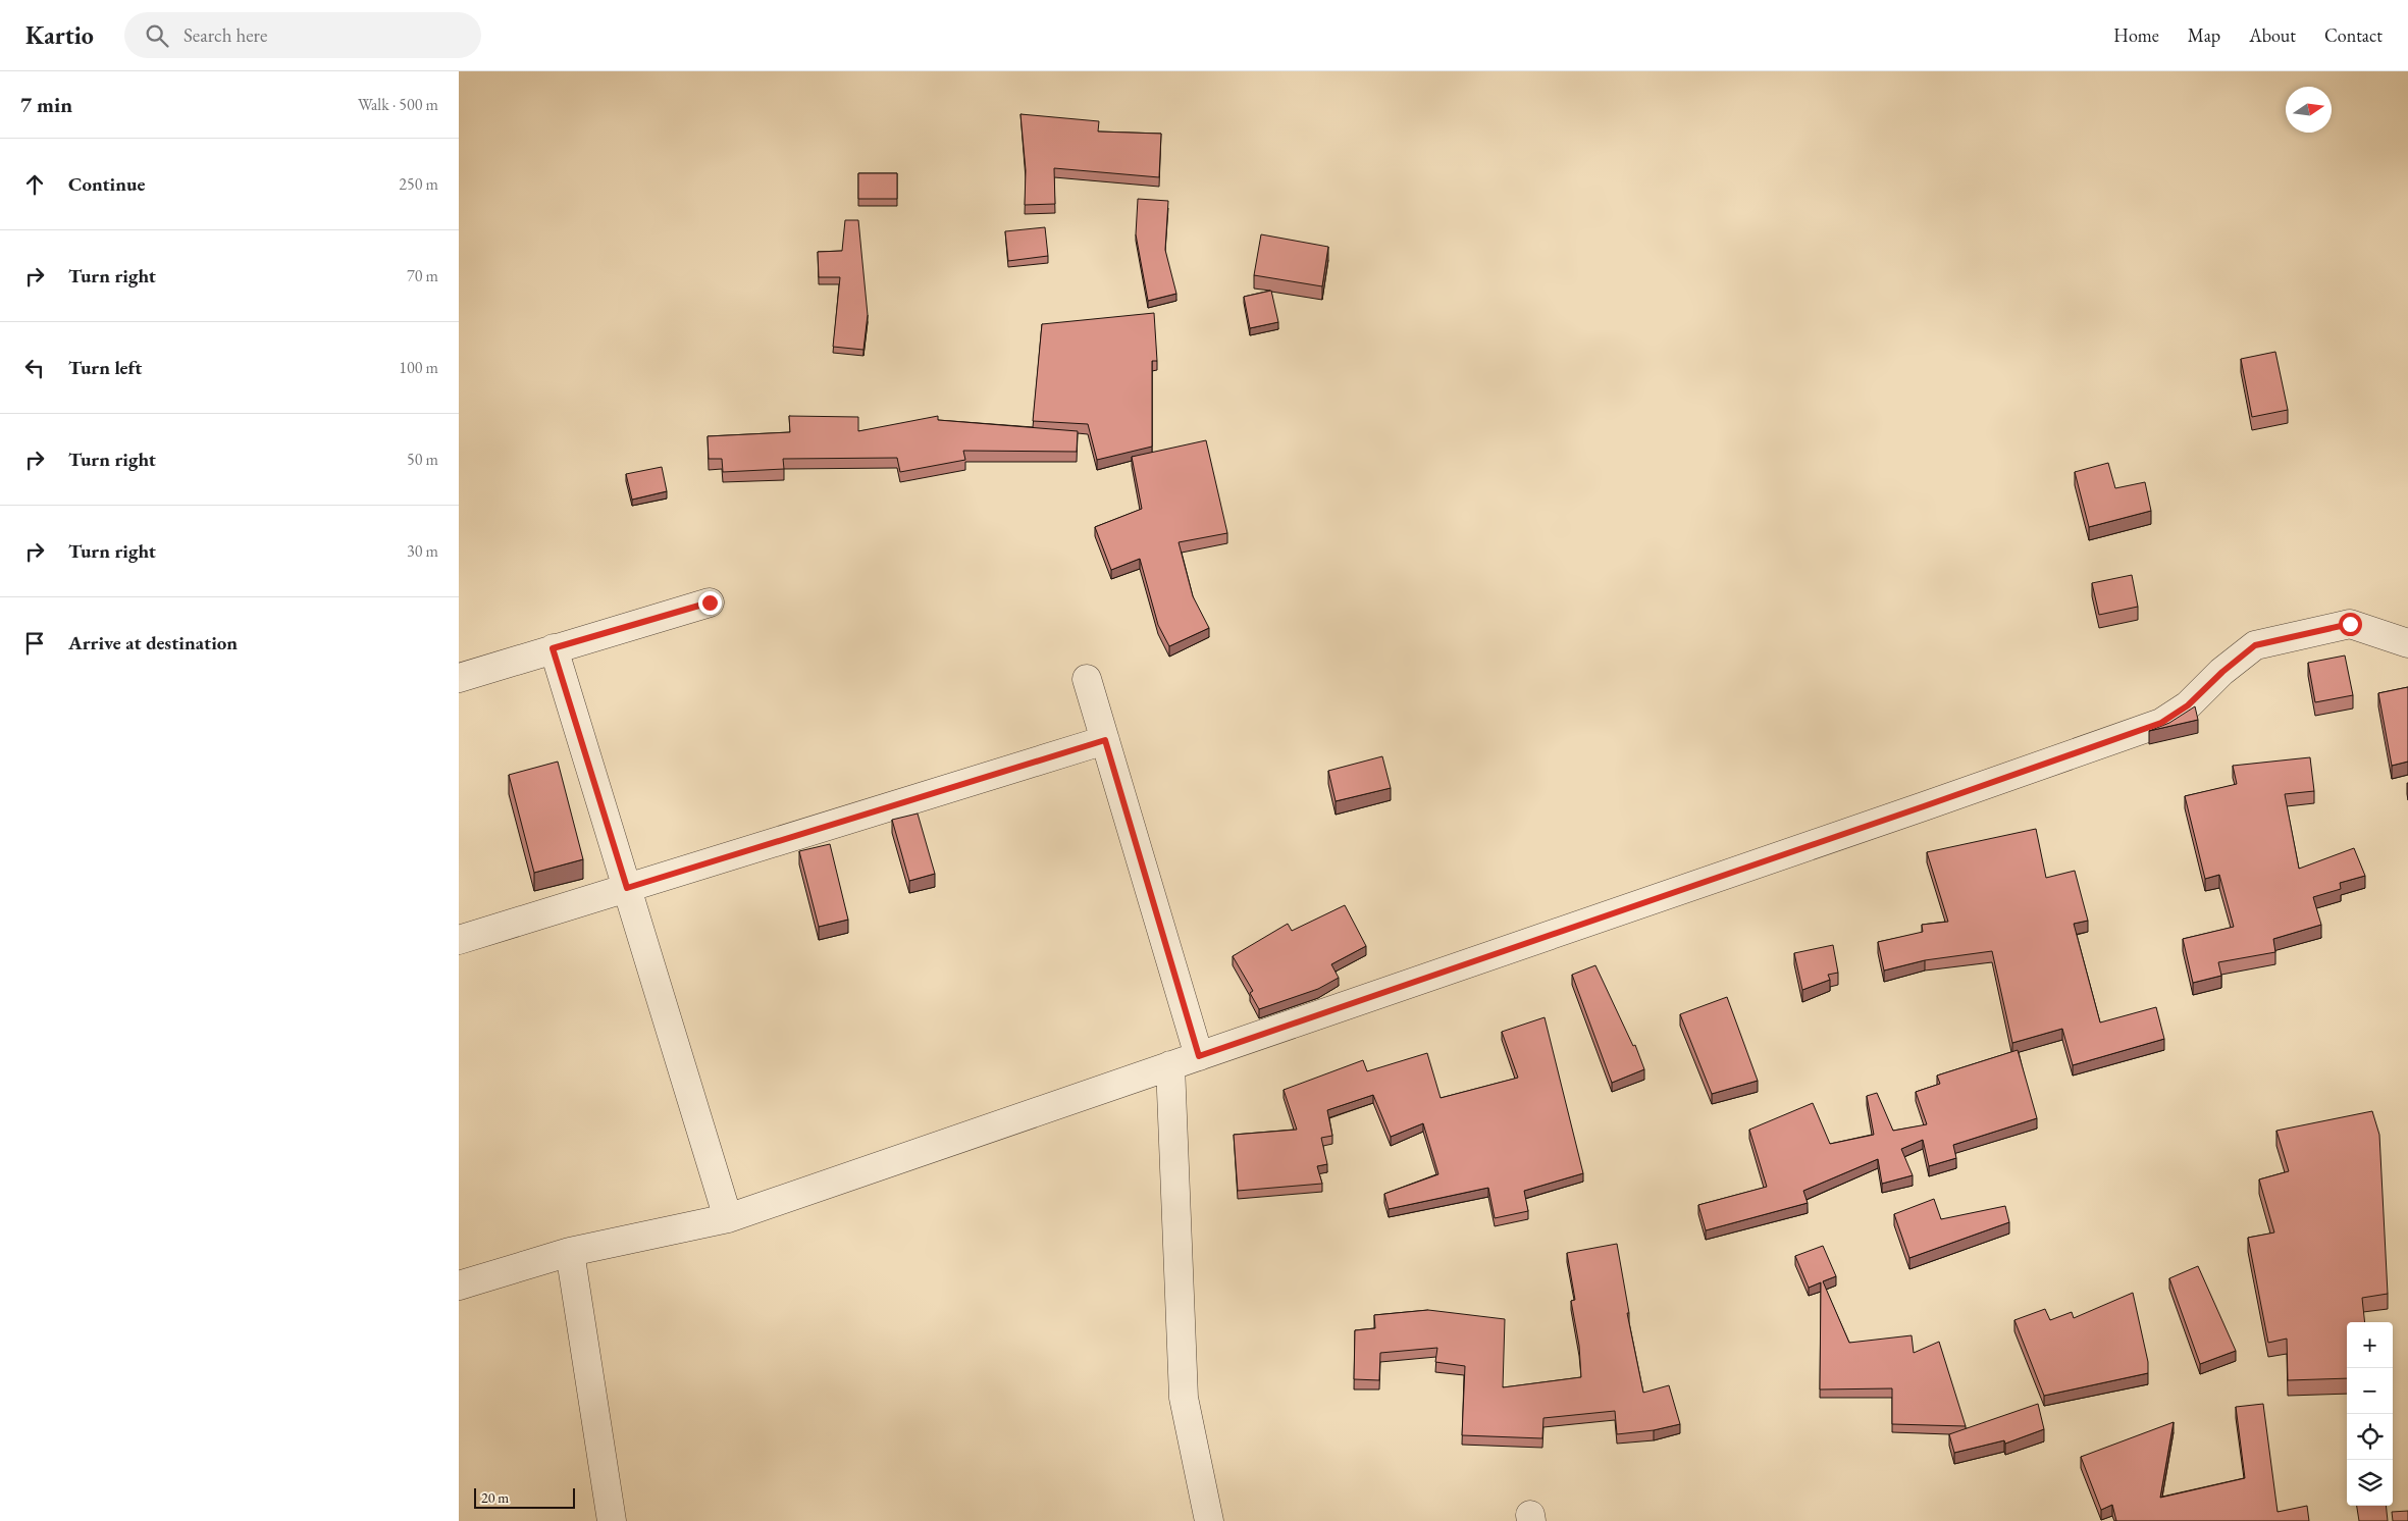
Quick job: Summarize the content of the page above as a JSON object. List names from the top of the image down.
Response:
{
  "scale_bar": "20 m",
  "north": "right",
  "page": {
    "header": "Kartio",
    "search": "Search here",
    "nav": [
      "Home",
      "Map",
      "About",
      "Contact"
    ],
    "heading": ["7 min", "Walk · 500 m"],
    "list": [
      ["Continue", "250 m"],
      ["Turn right", "70 m"],
      ["Turn left", "100 m"],
      ["Turn right", "50 m"],
      ["Turn right", "30 m"],
      "Arrive at destination"
    ],
    "map_buttons": ["+", "−"],
    "scale": "20 m"
  }
}
